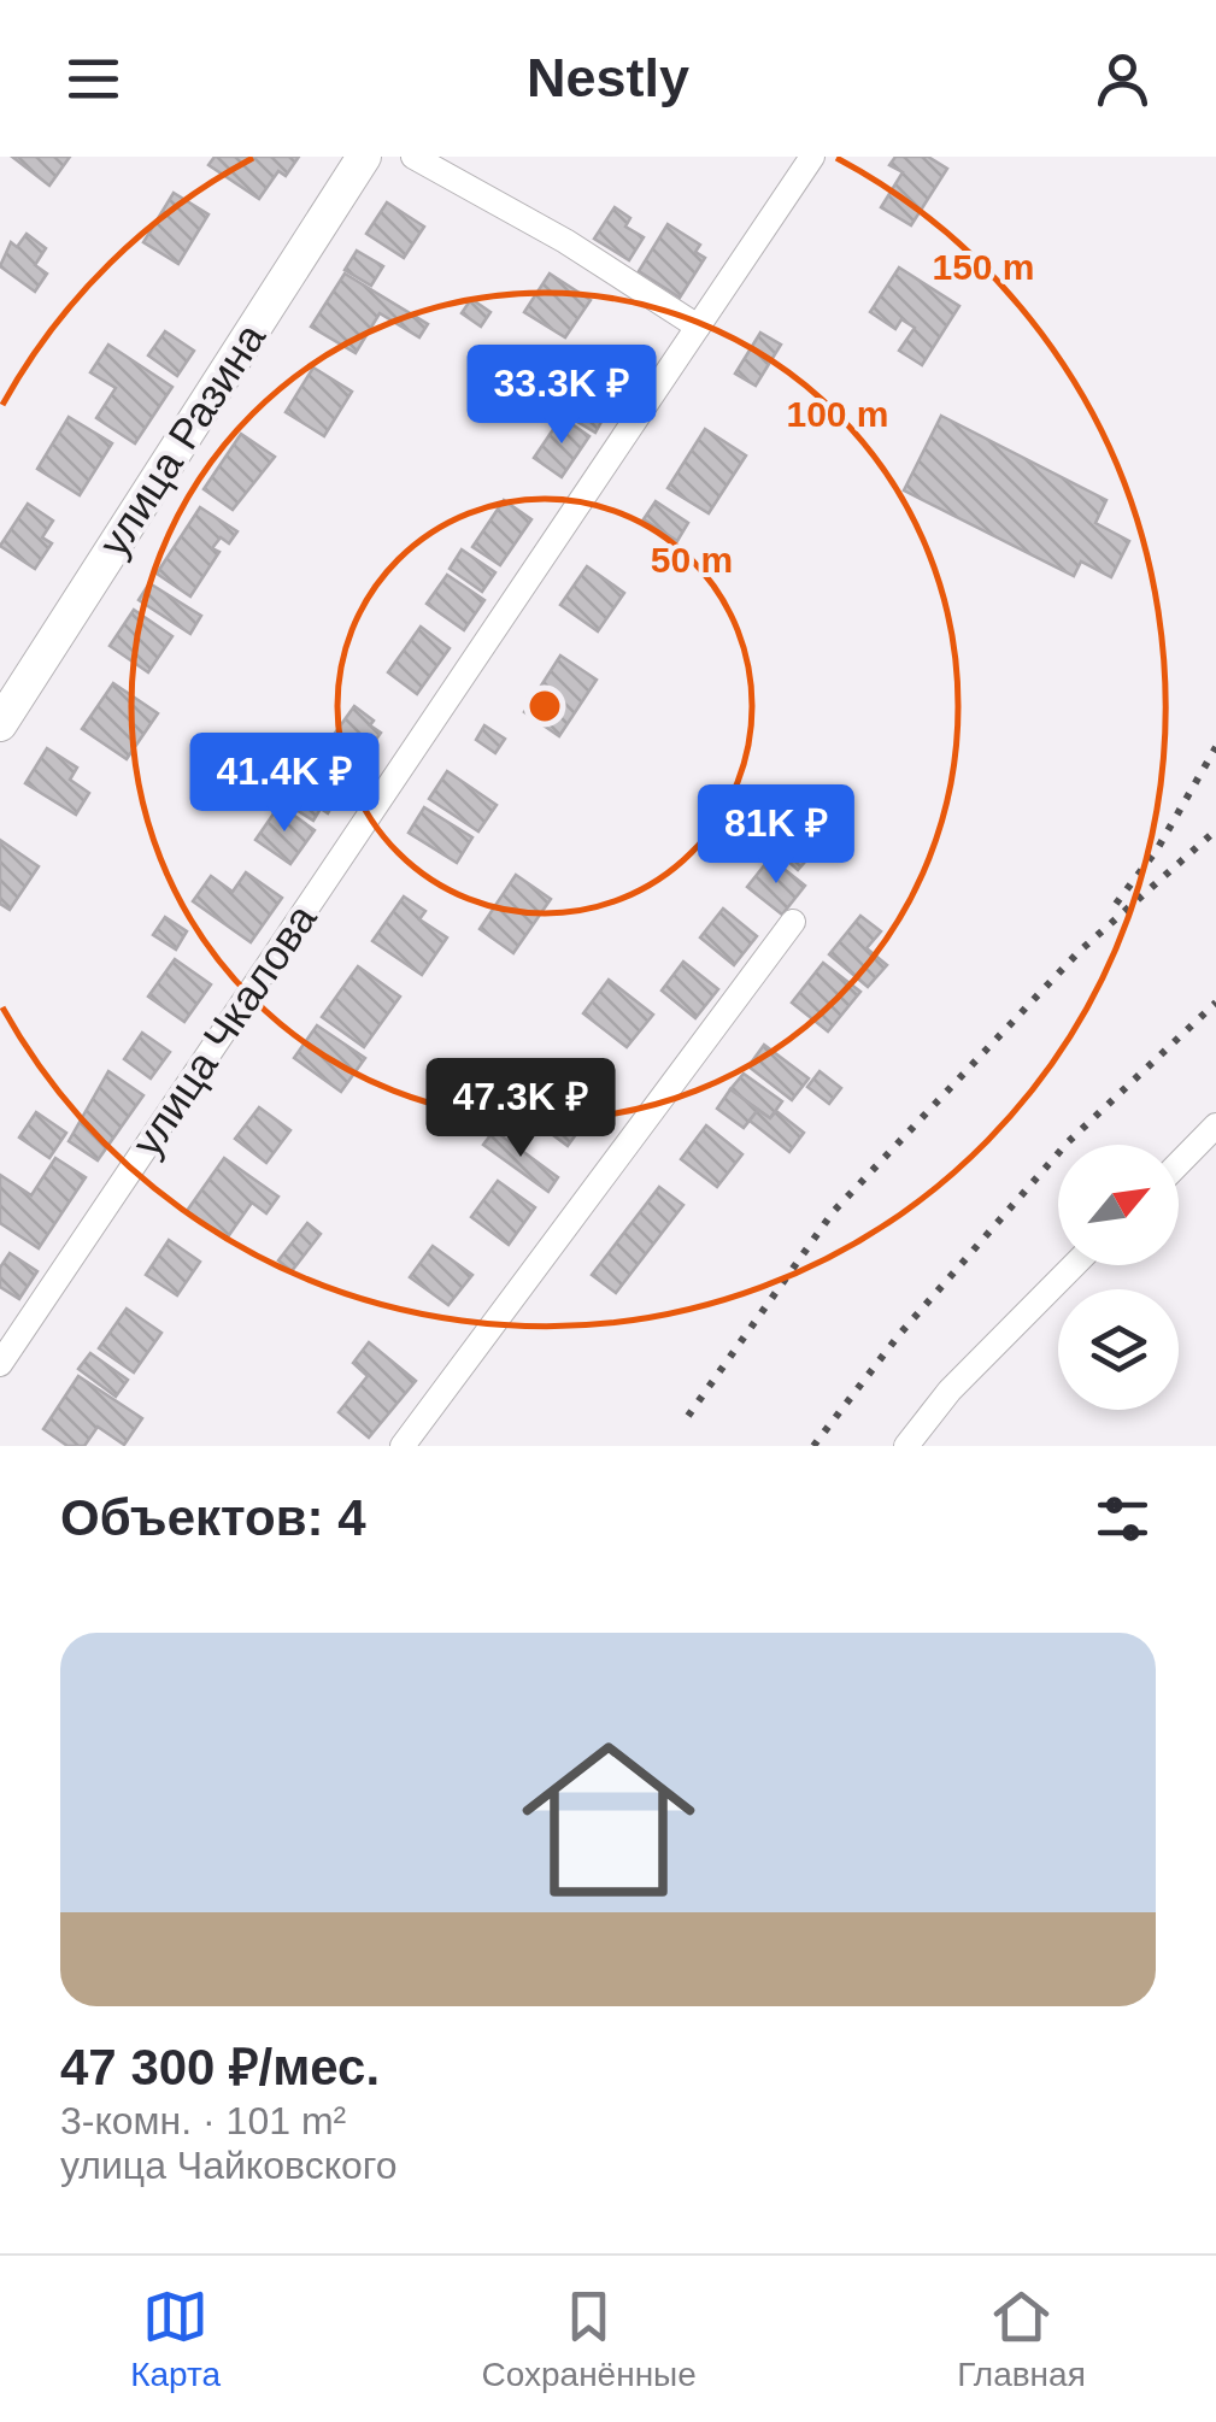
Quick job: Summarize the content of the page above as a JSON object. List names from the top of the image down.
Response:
{
  "streets": {
    "street": ["улица Разина", "улица Чкалова"]
  },
  "north": "top right",
  "page": {
    "header": "Nestly",
    "price": [
      "33.3K ₽",
      "41.4K ₽",
      "81K ₽",
      "47.3K ₽"
    ],
    "heading": "Объектов: 4",
    "list": [
      {
        "name": "47 300 ₽/мес.",
        "note": "3-комн. · 101 m² · улица Чайковского"
      }
    ],
    "tabs": ["Карта", "Сохранённые", "Главная"]
  },
  "rings": ["150 m", "100 m", "50 m"]
}
